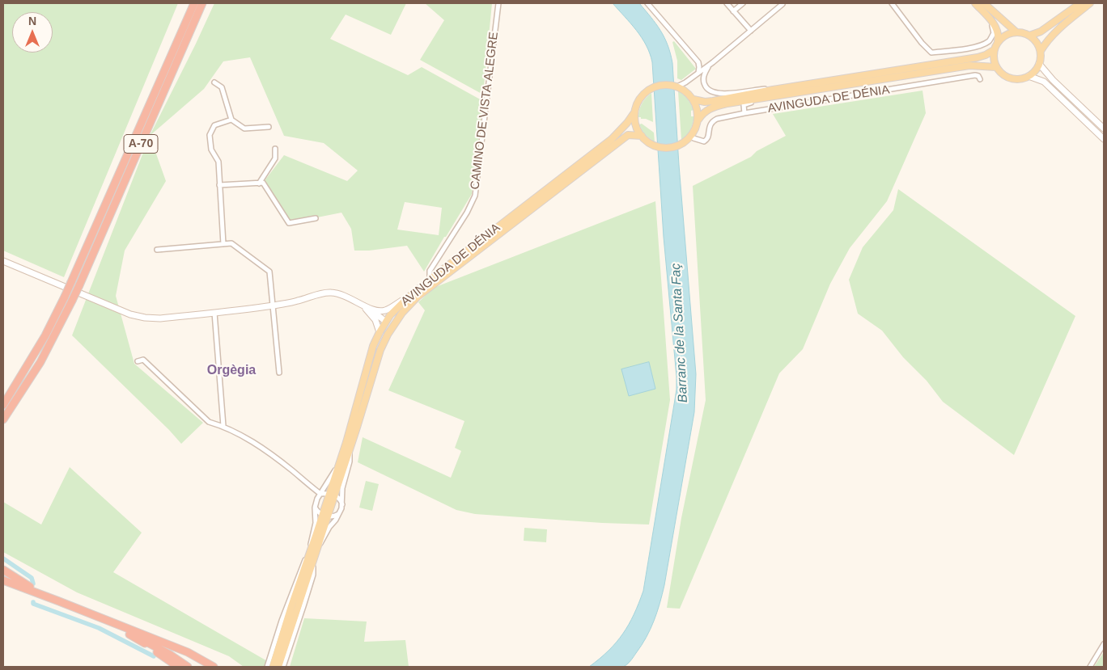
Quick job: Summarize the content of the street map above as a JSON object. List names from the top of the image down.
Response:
{
  "streets": {
    "highway": ["A-70"],
    "main road": ["AVINGUDA DE DÉNIA"],
    "street": ["CAMINO DE VISTA ALEGRE"]
  },
  "crossings": [
    ["AVINGUDA DE DÉNIA", "CAMINO DE VISTA ALEGRE"]
  ],
  "districts": ["Orgègia"],
  "water": ["Barranc de la Santa Faç"],
  "north": "top"
}
